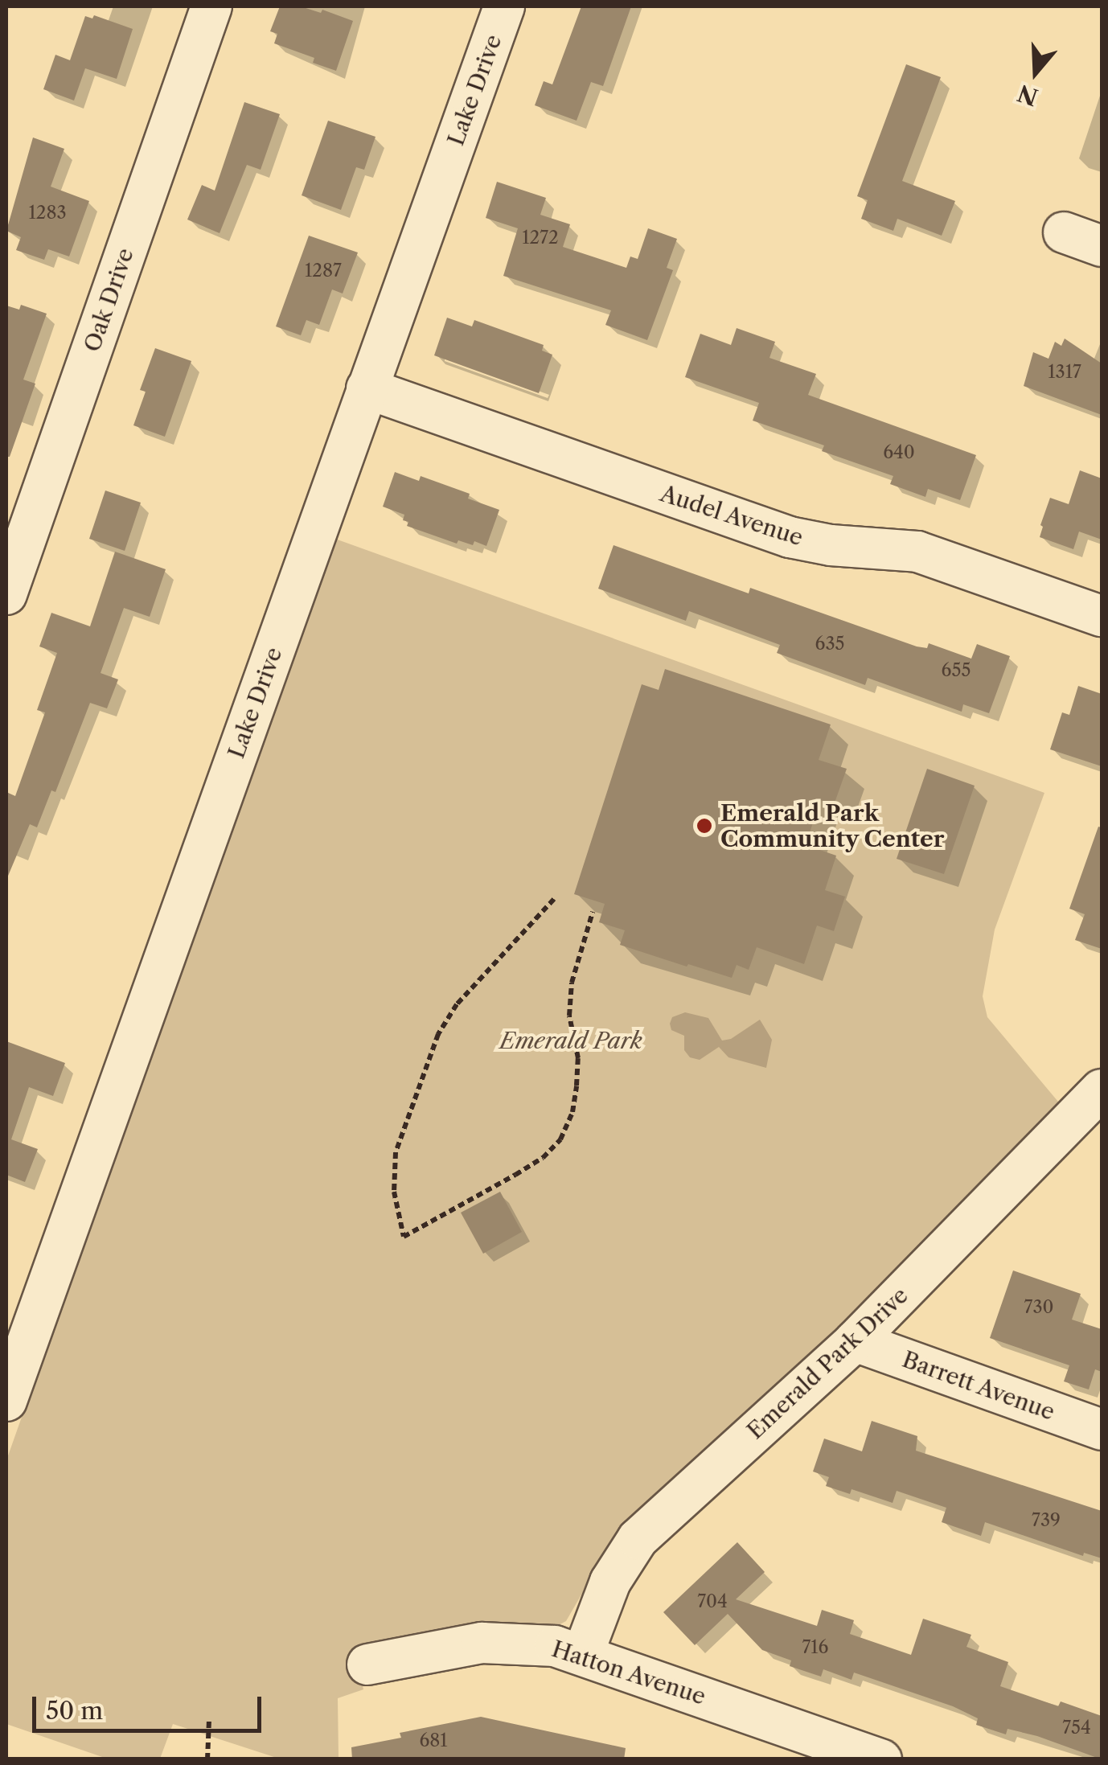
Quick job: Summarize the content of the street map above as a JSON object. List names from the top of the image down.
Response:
{
  "streets": {
    "street": [
      "Lake Drive",
      "Oak Drive",
      "Audel Avenue",
      "Emerald Park Drive",
      "Barrett Avenue",
      "Hatton Avenue"
    ]
  },
  "crossings": [
    ["Lake Drive", "Audel Avenue"],
    ["Emerald Park Drive", "Barrett Avenue"],
    ["Emerald Park Drive", "Hatton Avenue"]
  ],
  "parks": ["Emerald Park"],
  "places": ["Emerald Park Community Center"],
  "house_numbers": [
    "1283",
    "1272",
    "1287",
    "1317",
    "640",
    "635",
    "655",
    "730",
    "739",
    "704",
    "716",
    "754",
    "681"
  ],
  "scale_bar": "50 m",
  "north": "bottom"
}
